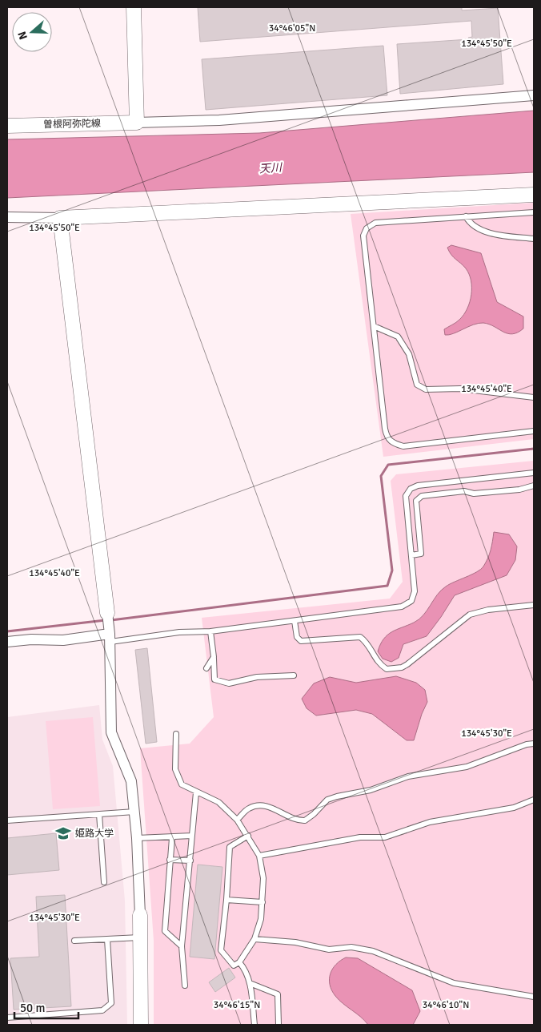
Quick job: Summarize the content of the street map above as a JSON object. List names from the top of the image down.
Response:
{
  "streets": {
    "street": ["曽根阿弥陀線"]
  },
  "water": ["天川"],
  "places": {
    "school or university": ["姫路大学"]
  },
  "scale_bar": "50 m",
  "north": "left",
  "coordinates": [
    "34°46'05\"N",
    "134°45'50\"E",
    "134°45'40\"E",
    "134°45'30\"E",
    "34°46'15\"N",
    "34°46'10\"N"
  ]
}
